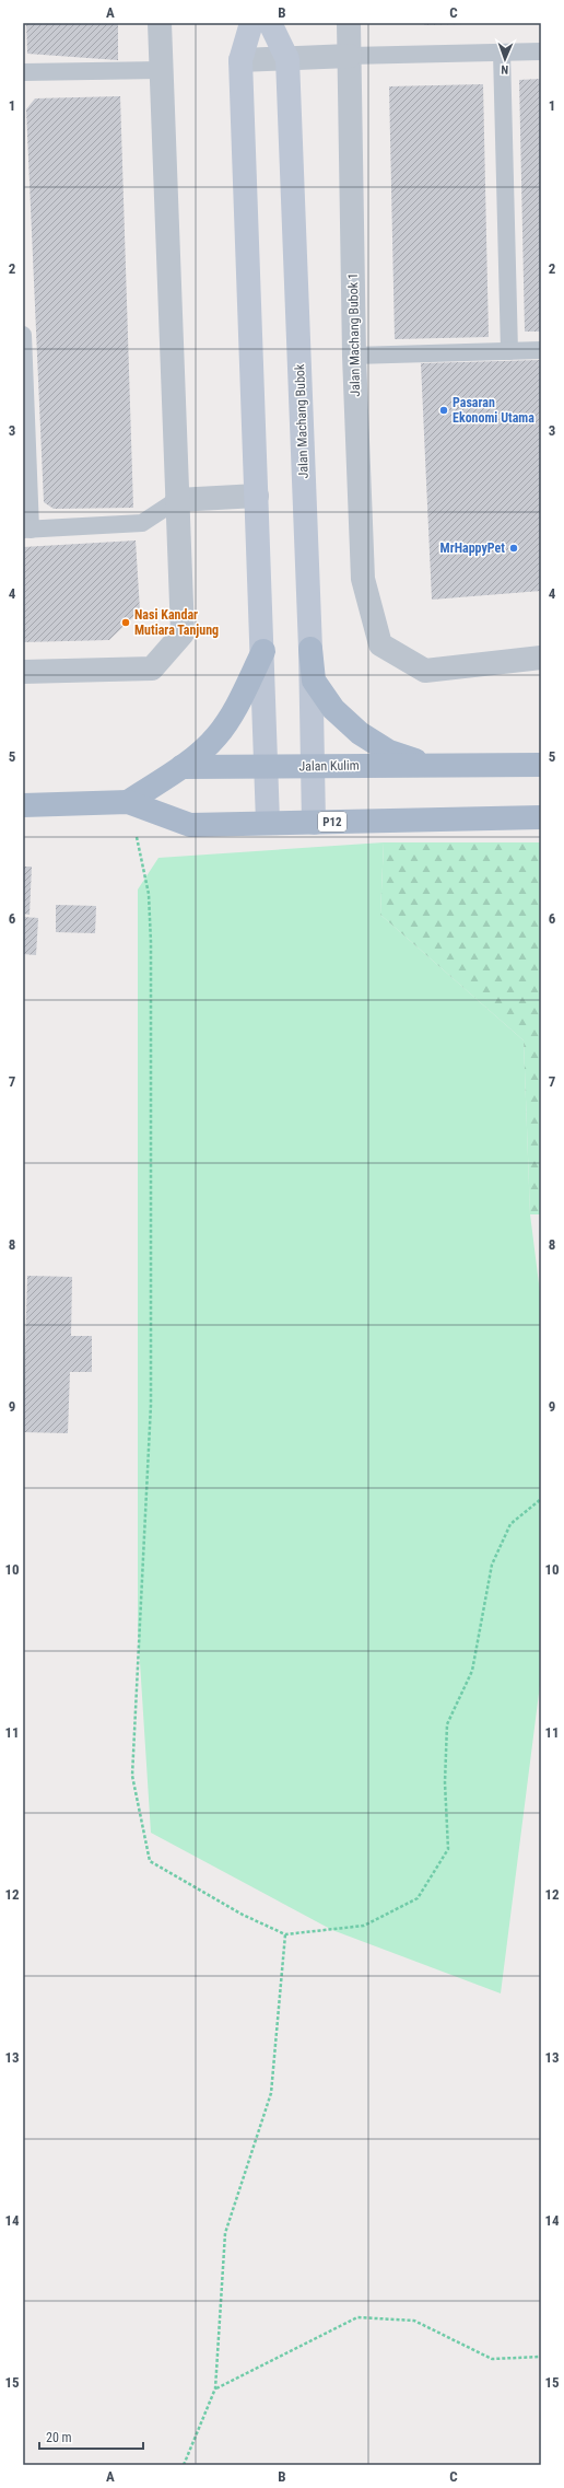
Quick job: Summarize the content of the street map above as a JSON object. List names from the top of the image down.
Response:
{
  "streets": {
    "main road": ["Jalan Machang Bubok", "Jalan Kulim", "P12"],
    "street": ["Jalan Machang Bubok 1"]
  },
  "crossings": [
    ["Jalan Machang Bubok", "Jalan Kulim"],
    ["Jalan Machang Bubok", "P12"]
  ],
  "places": ["Pasaran Ekonomi Utama", "MrHappyPet", "Nasi Kandar Mutiara Tanjung"],
  "scale_bar": "20 m",
  "north": "bottom",
  "grid": {
    "columns": ["A", "B", "C"],
    "rows": [
      "1",
      "2",
      "3",
      "4",
      "5",
      "6",
      "7",
      "8",
      "9",
      "10",
      "11",
      "12",
      "13",
      "14",
      "15"
    ]
  }
}
